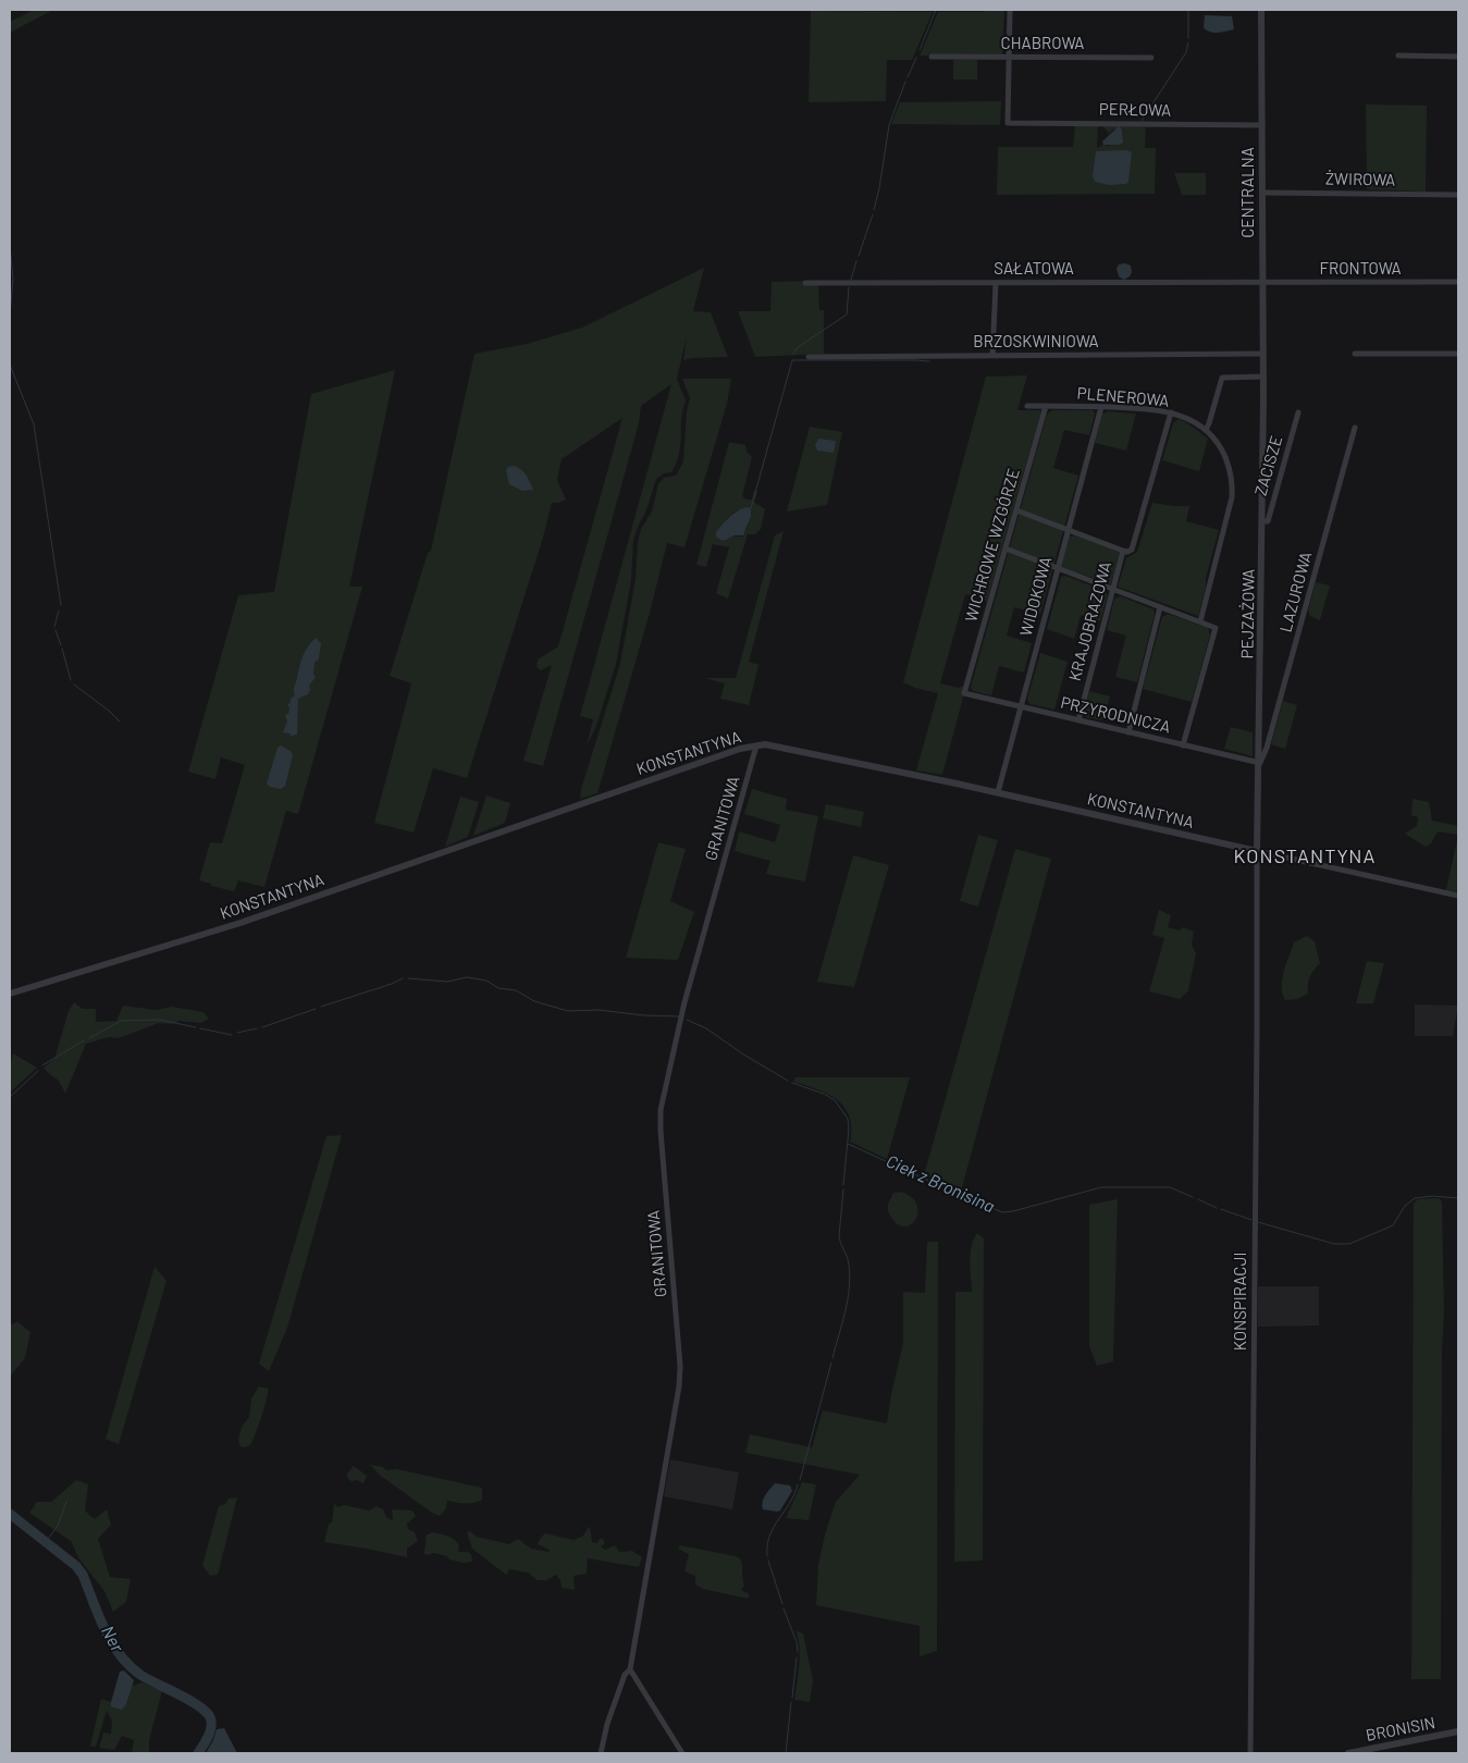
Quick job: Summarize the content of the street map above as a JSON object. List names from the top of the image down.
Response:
{
  "streets": {
    "street": [
      "CHABROWA",
      "PERŁOWA",
      "ŻWIROWA",
      "CENTRALNA",
      "SAŁATOWA",
      "FRONTOWA",
      "BRZOSKWINIOWA",
      "PLENEROWA",
      "ZACISZE",
      "WICHROWE WZGÓRZE",
      "LAZUROWA",
      "WIDOKOWA",
      "PEJZAŻOWA",
      "KRAJOBRAZOWA",
      "PRZYRODNICZA",
      "KONSTANTYNA",
      "GRANITOWA",
      "KONSPIRACJI",
      "BRONISIN"
    ]
  },
  "crossings": [
    ["CHABROWA", "PERŁOWA"],
    ["PERŁOWA", "CENTRALNA"],
    ["ŻWIROWA", "CENTRALNA"],
    ["CENTRALNA", "SAŁATOWA"],
    ["CENTRALNA", "FRONTOWA"],
    ["CENTRALNA", "BRZOSKWINIOWA"],
    ["CENTRALNA", "PEJZAŻOWA"],
    ["SAŁATOWA", "FRONTOWA"],
    ["PLENEROWA", "WICHROWE WZGÓRZE"],
    ["PLENEROWA", "WIDOKOWA"],
    ["PLENEROWA", "KRAJOBRAZOWA"],
    ["ZACISZE", "PEJZAŻOWA"],
    ["WICHROWE WZGÓRZE", "PRZYRODNICZA"],
    ["LAZUROWA", "PEJZAŻOWA"],
    ["LAZUROWA", "PRZYRODNICZA"],
    ["WIDOKOWA", "PRZYRODNICZA"],
    ["WIDOKOWA", "KONSTANTYNA"],
    ["PEJZAŻOWA", "PRZYRODNICZA"],
    ["PEJZAŻOWA", "KONSTANTYNA"],
    ["PEJZAŻOWA", "KONSPIRACJI"],
    ["KRAJOBRAZOWA", "PRZYRODNICZA"],
    ["KONSTANTYNA", "GRANITOWA"],
    ["KONSTANTYNA", "KONSPIRACJI"]
  ],
  "districts": ["KONSTANTYNA"],
  "water": ["Ciek z Bronisina", "Ner"]
}
